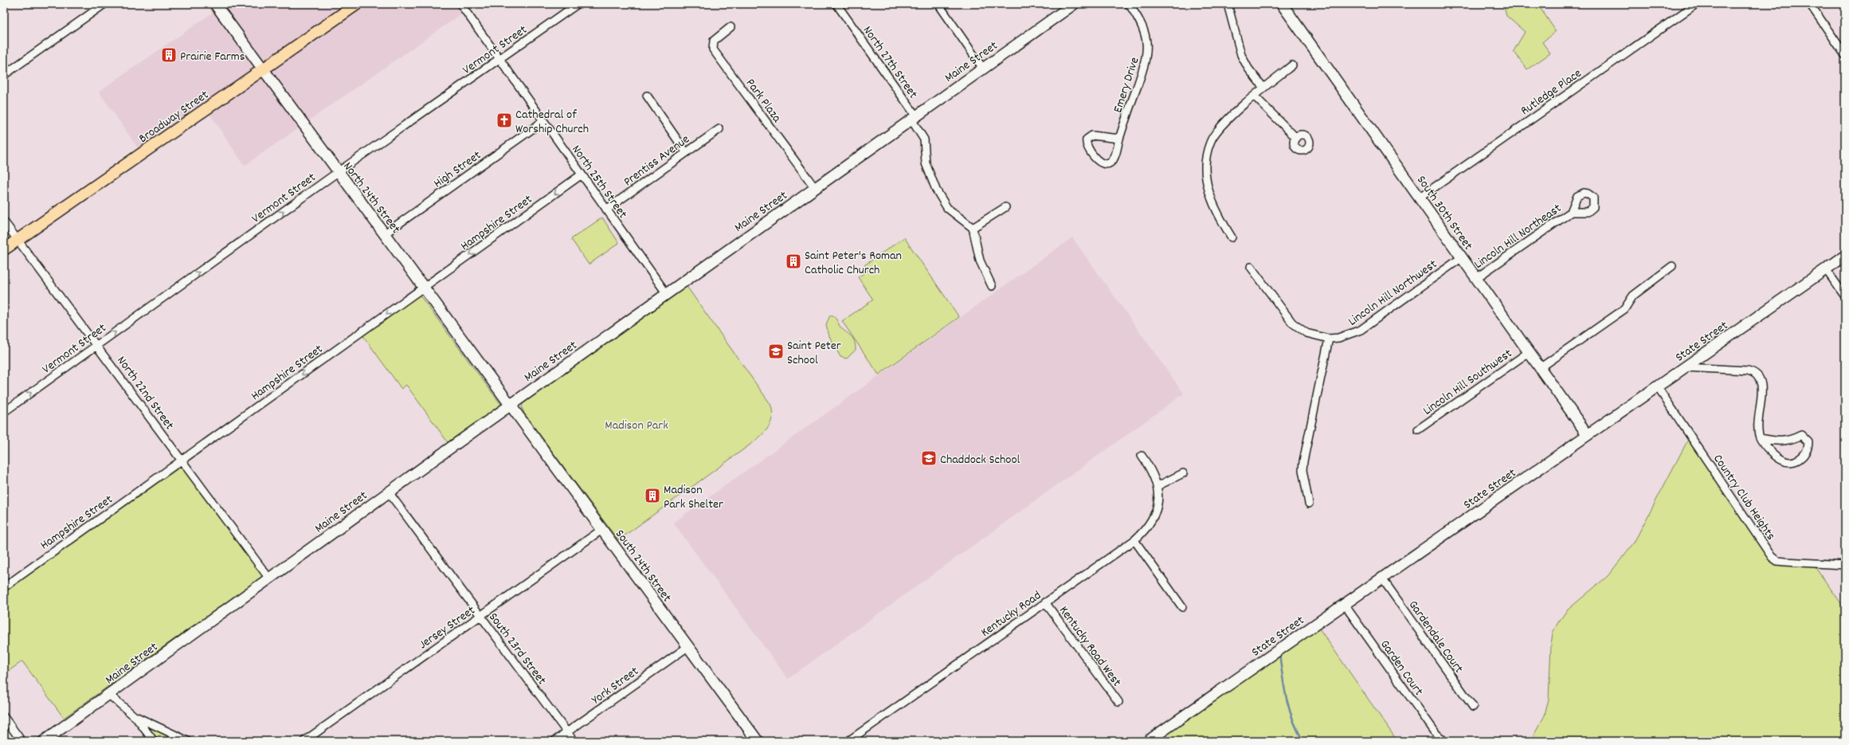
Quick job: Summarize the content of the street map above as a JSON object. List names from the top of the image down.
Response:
{
  "streets": {
    "main road": ["Broadway Street"],
    "street": [
      "Vermont Street",
      "Maine Street",
      "North 27th Street",
      "Emery Drive",
      "Rutledge Place",
      "Park Plaza",
      "Prentiss Avenue",
      "High Street",
      "North 25th Street",
      "North 24th Street",
      "South 30th Street",
      "Hampshire Street",
      "Lincoln Hill Northeast",
      "Lincoln Hill Northwest",
      "State Street",
      "Lincoln Hill Southwest",
      "North 22nd Street",
      "Country Club Heights",
      "South 24th Street",
      "Kentucky Road",
      "Jersey Street",
      "Gardendale Court",
      "Kentucky Road West",
      "South 23rd Street",
      "Garden Court",
      "York Street"
    ]
  },
  "crossings": [
    ["Vermont Street", "North 25th Street"],
    ["Vermont Street", "North 24th Street"],
    ["Vermont Street", "North 22nd Street"],
    ["Maine Street", "North 27th Street"],
    ["Maine Street", "Park Plaza"],
    ["Maine Street", "North 25th Street"],
    ["Maine Street", "North 24th Street"],
    ["Maine Street", "North 22nd Street"],
    ["Maine Street", "South 24th Street"],
    ["Maine Street", "South 23rd Street"],
    ["Rutledge Place", "South 30th Street"],
    ["Broadway Street", "North 24th Street"],
    ["Broadway Street", "North 22nd Street"],
    ["Prentiss Avenue", "North 25th Street"],
    ["High Street", "North 25th Street"],
    ["High Street", "North 24th Street"],
    ["North 25th Street", "Hampshire Street"],
    ["North 24th Street", "Hampshire Street"],
    ["North 24th Street", "South 24th Street"],
    ["South 30th Street", "Lincoln Hill Northeast"],
    ["South 30th Street", "Lincoln Hill Northwest"],
    ["South 30th Street", "State Street"],
    ["South 30th Street", "Lincoln Hill Southwest"],
    ["Hampshire Street", "North 22nd Street"],
    ["State Street", "Country Club Heights"],
    ["State Street", "Gardendale Court"],
    ["State Street", "Garden Court"],
    ["South 24th Street", "Jersey Street"],
    ["South 24th Street", "York Street"],
    ["Kentucky Road", "Kentucky Road West"],
    ["Jersey Street", "South 23rd Street"],
    ["South 23rd Street", "York Street"]
  ],
  "one_way": ["Vermont Street", "Hampshire Street"],
  "parks": ["Madison Park"],
  "places": {
    "building": ["Prairie Farms", "Saint Peter's Roman Catholic Church", "Madison Park Shelter"],
    "church": ["Cathedral of Worship Church"],
    "school or university": ["Saint Peter School", "Chaddock School"]
  }
}
